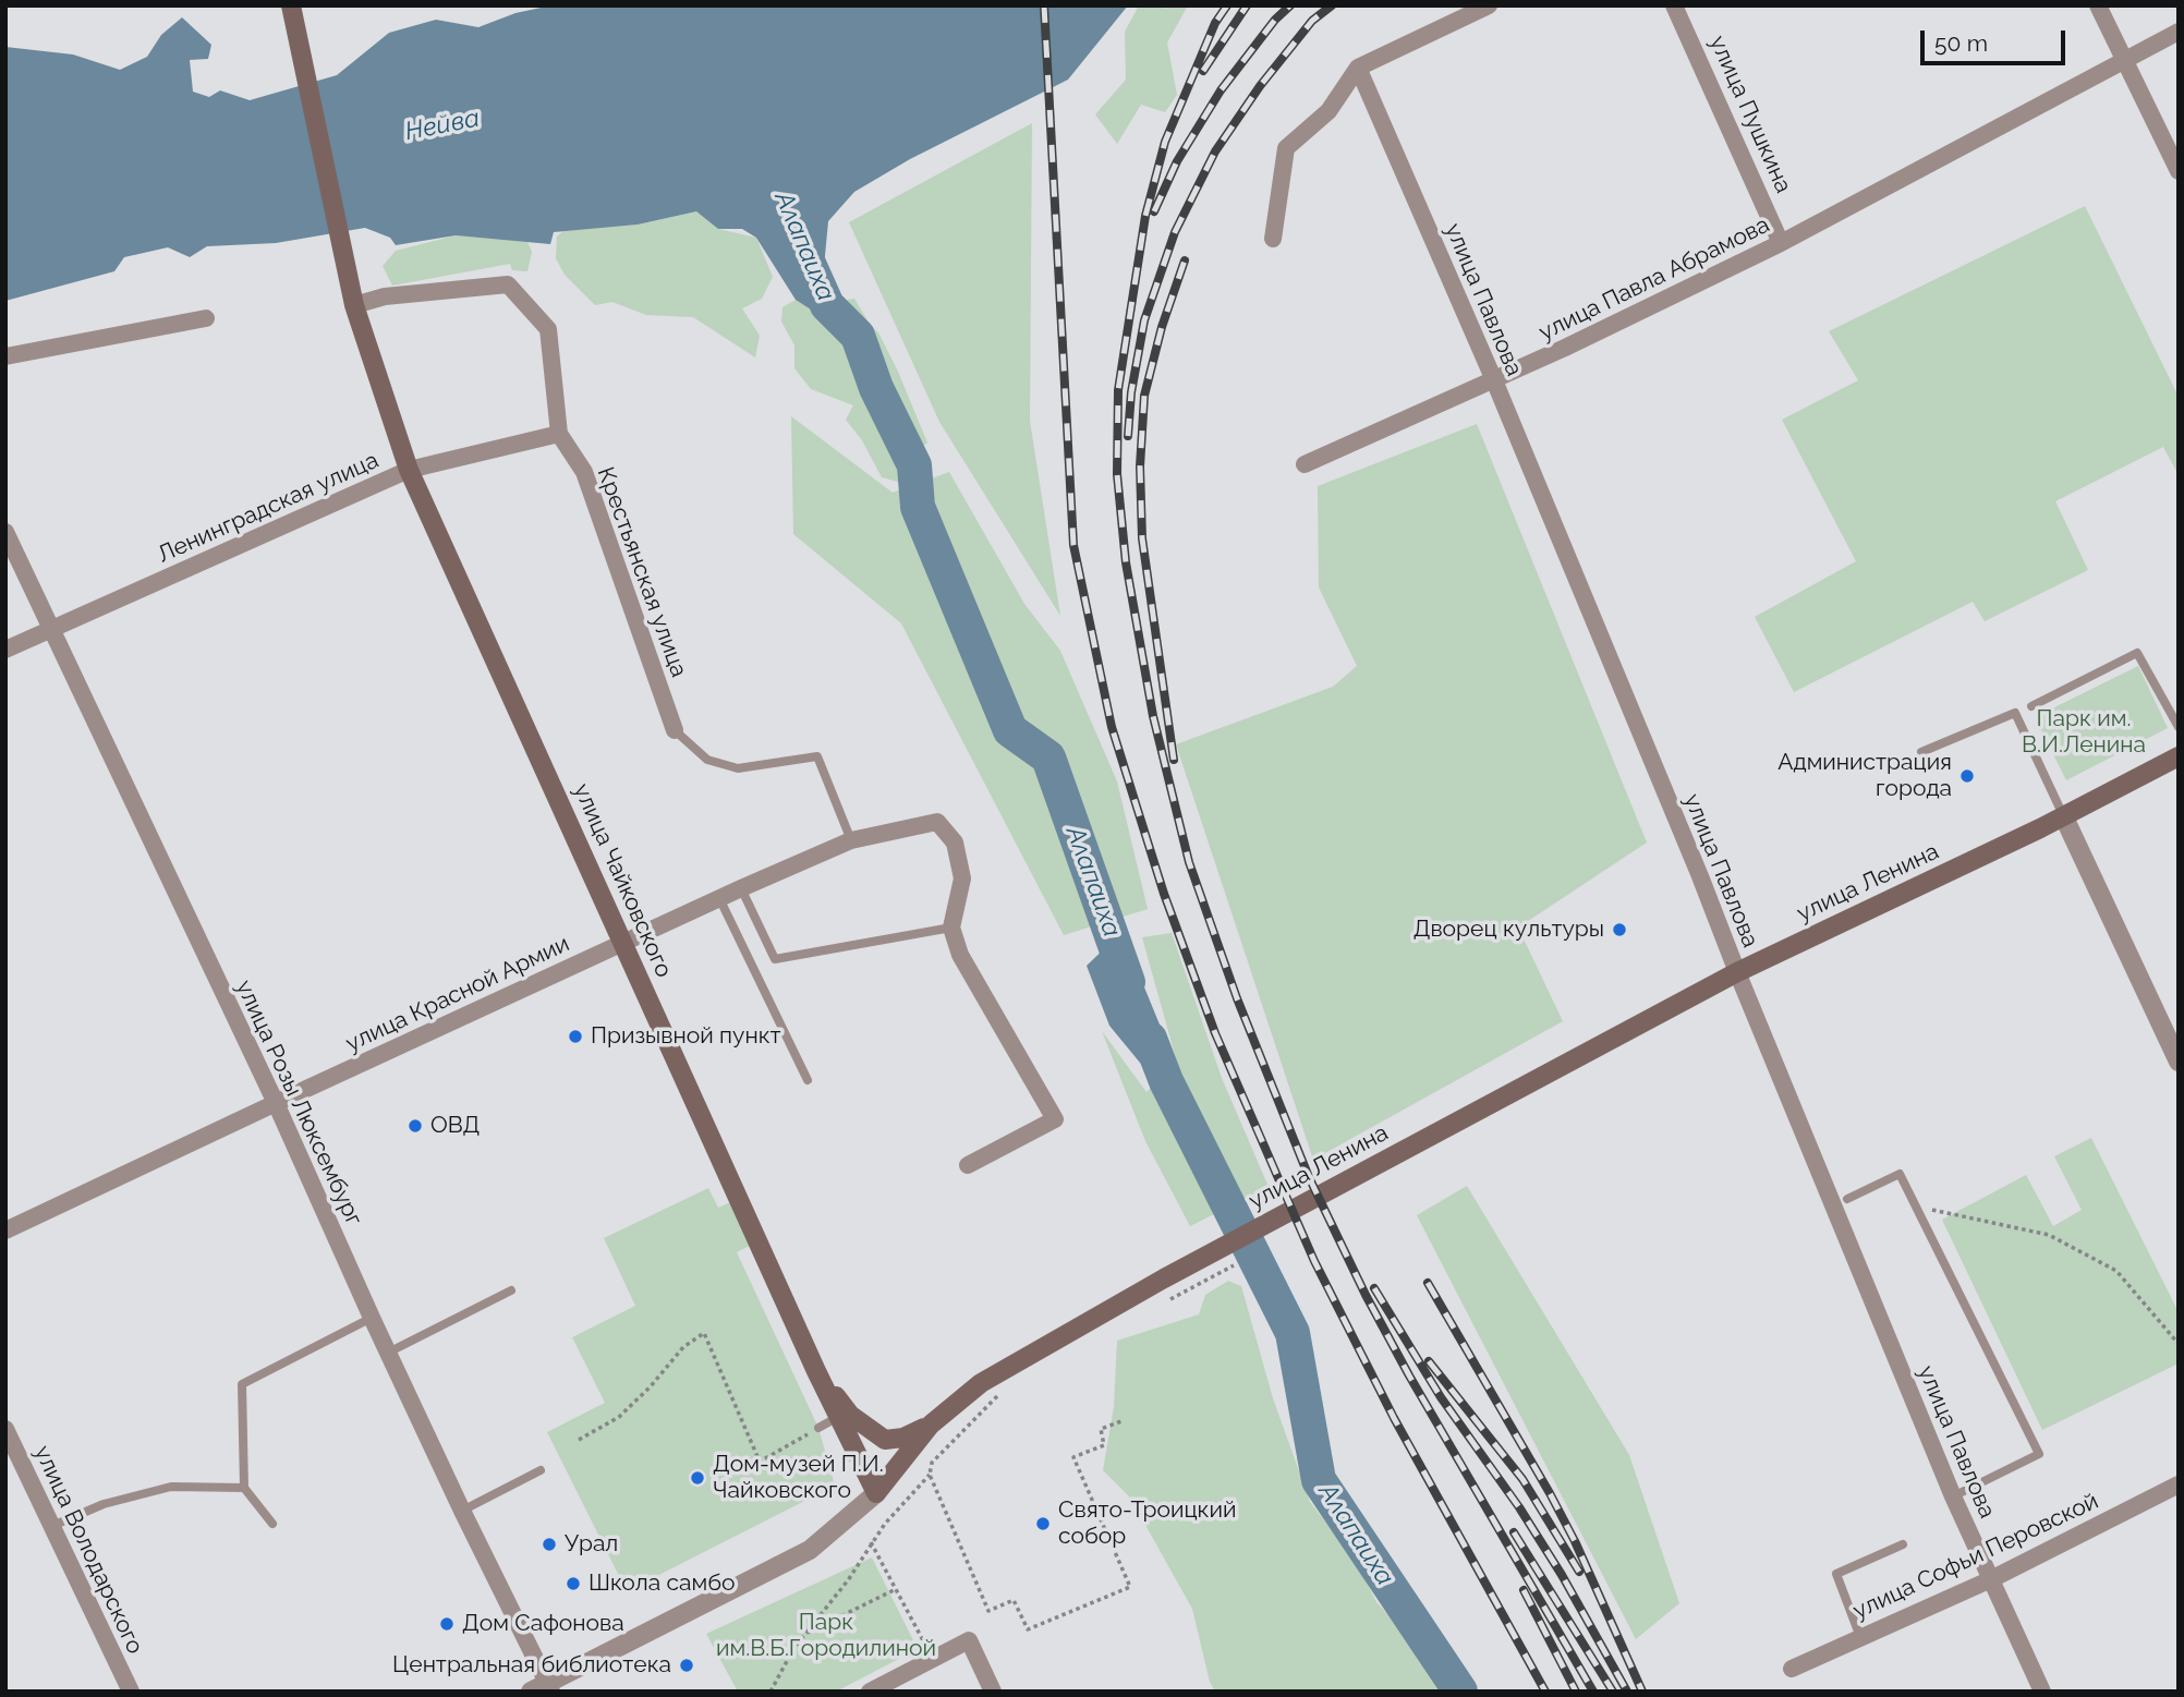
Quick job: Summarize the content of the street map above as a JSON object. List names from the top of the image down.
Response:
{
  "streets": {
    "main road": ["улица Чайковского", "улица Ленина"],
    "street": [
      "улица Пушкина",
      "улица Павла Абрамова",
      "улица Павлова",
      "Ленинградская улица",
      "Крестьянская улица",
      "улица Красной Армии",
      "улица Розы Люксембург",
      "улица Володарского",
      "улица Софьи Перовской"
    ]
  },
  "crossings": [
    ["улица Пушкина", "улица Павла Абрамова"],
    ["улица Павла Абрамова", "улица Павлова"],
    ["улица Павлова", "улица Ленина"],
    ["улица Павлова", "улица Софьи Перовской"],
    ["Ленинградская улица", "Крестьянская улица"],
    ["Ленинградская улица", "улица Чайковского"],
    ["Ленинградская улица", "улица Розы Люксембург"],
    ["Крестьянская улица", "улица Чайковского"],
    ["улица Чайковского", "улица Ленина"],
    ["улица Чайковского", "улица Красной Армии"],
    ["улица Ленина", "улица Розы Люксембург"],
    ["улица Красной Армии", "улица Розы Люксембург"]
  ],
  "water": ["Нейва", "Алапаиха"],
  "parks": ["Парк им. В.И.Ленина", "Парк им.В.Б.Городилиной"],
  "places": [
    "Администрация города",
    "Дворец культуры",
    "Призывной пункт",
    "ОВД",
    "Дом-музей П.И. Чайковского",
    "Свято-Троицкий собор",
    "Урал",
    "Школа самбо",
    "Дом Сафонова",
    "Центральная библиотека"
  ],
  "scale_bar": "50 m"
}
